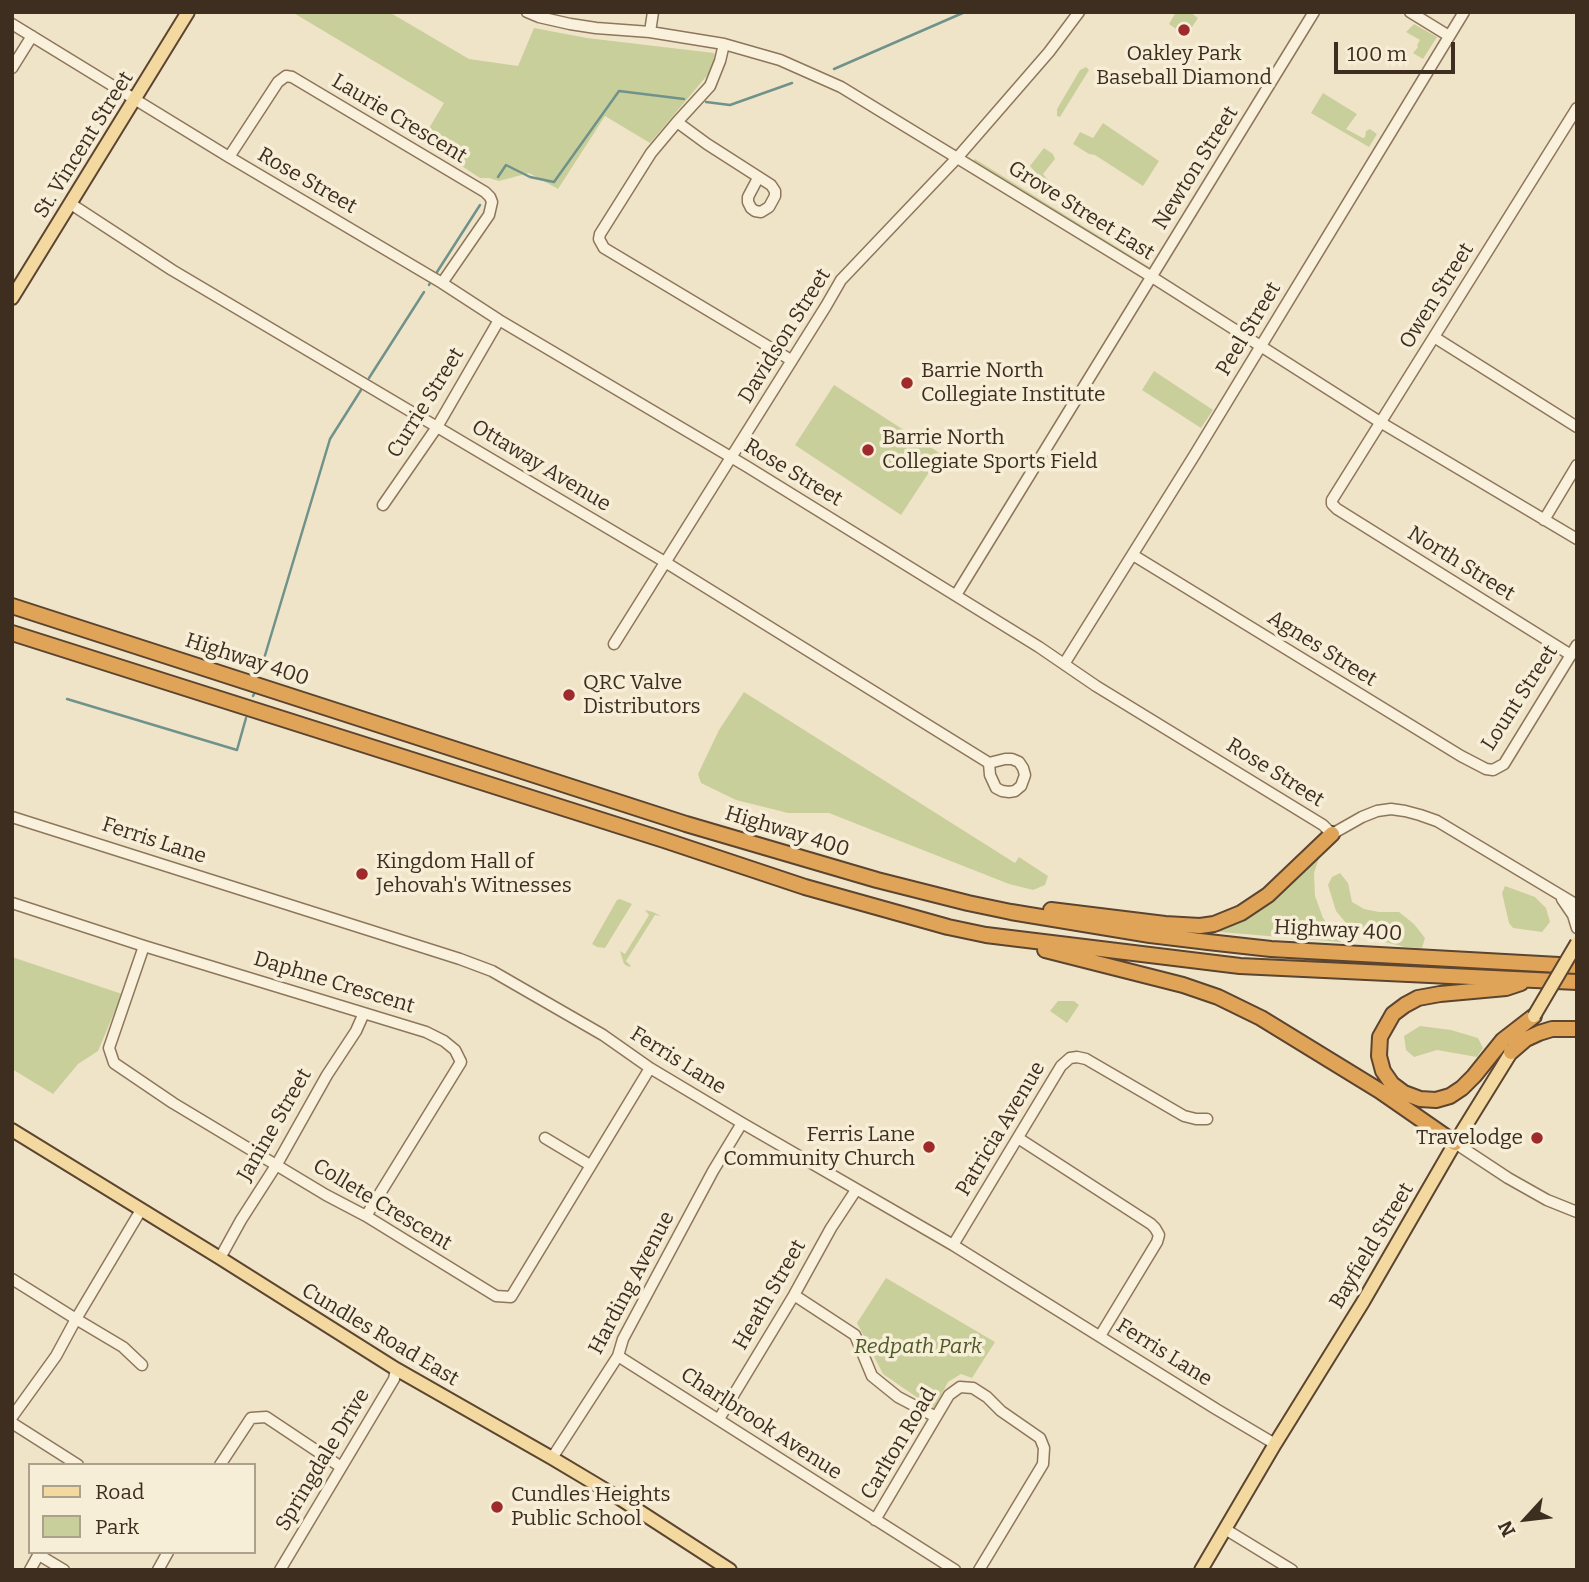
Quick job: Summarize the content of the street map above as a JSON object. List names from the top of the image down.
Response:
{
  "streets": {
    "highway": ["Highway 400"],
    "main road": ["St. Vincent Street", "Bayfield Street", "Cundles Road East"],
    "street": [
      "Laurie Crescent",
      "Newton Street",
      "Rose Street",
      "Grove Street East",
      "Owen Street",
      "Peel Street",
      "Davidson Street",
      "Currie Street",
      "Ottaway Avenue",
      "North Street",
      "Agnes Street",
      "Lount Street",
      "Ferris Lane",
      "Daphne Crescent",
      "Janine Street",
      "Patricia Avenue",
      "Collete Crescent",
      "Harding Avenue",
      "Heath Street",
      "Charlbrook Avenue",
      "Carlton Road",
      "Springdale Drive"
    ]
  },
  "crossings": [
    ["Laurie Crescent", "Rose Street"],
    ["St. Vincent Street", "Rose Street"],
    ["St. Vincent Street", "Ottaway Avenue"],
    ["Newton Street", "Rose Street"],
    ["Newton Street", "Grove Street East"],
    ["Rose Street", "Peel Street"],
    ["Rose Street", "Davidson Street"],
    ["Rose Street", "Currie Street"],
    ["Grove Street East", "Owen Street"],
    ["Grove Street East", "Peel Street"],
    ["Grove Street East", "Davidson Street"],
    ["Owen Street", "North Street"],
    ["Peel Street", "Agnes Street"],
    ["Davidson Street", "Ottaway Avenue"],
    ["Currie Street", "Ottaway Avenue"],
    ["North Street", "Lount Street"],
    ["Agnes Street", "Lount Street"],
    ["Ferris Lane", "Patricia Avenue"],
    ["Ferris Lane", "Collete Crescent"],
    ["Ferris Lane", "Bayfield Street"],
    ["Ferris Lane", "Harding Avenue"],
    ["Ferris Lane", "Heath Street"],
    ["Daphne Crescent", "Janine Street"],
    ["Daphne Crescent", "Collete Crescent"],
    ["Janine Street", "Collete Crescent"],
    ["Janine Street", "Cundles Road East"],
    ["Harding Avenue", "Cundles Road East"],
    ["Harding Avenue", "Charlbrook Avenue"],
    ["Heath Street", "Charlbrook Avenue"],
    ["Cundles Road East", "Springdale Drive"],
    ["Charlbrook Avenue", "Carlton Road"]
  ],
  "parks": ["Redpath Park"],
  "places": [
    "Oakley Park Baseball Diamond",
    "Barrie North Collegiate Institute",
    "Barrie North Collegiate Sports Field",
    "QRC Valve Distributors",
    "Kingdom Hall of Jehovah's Witnesses",
    "Travelodge",
    "Ferris Lane Community Church",
    "Cundles Heights Public School"
  ],
  "legend": ["Road", "Park"],
  "scale_bar": "100 m",
  "north": "bottom left"
}
